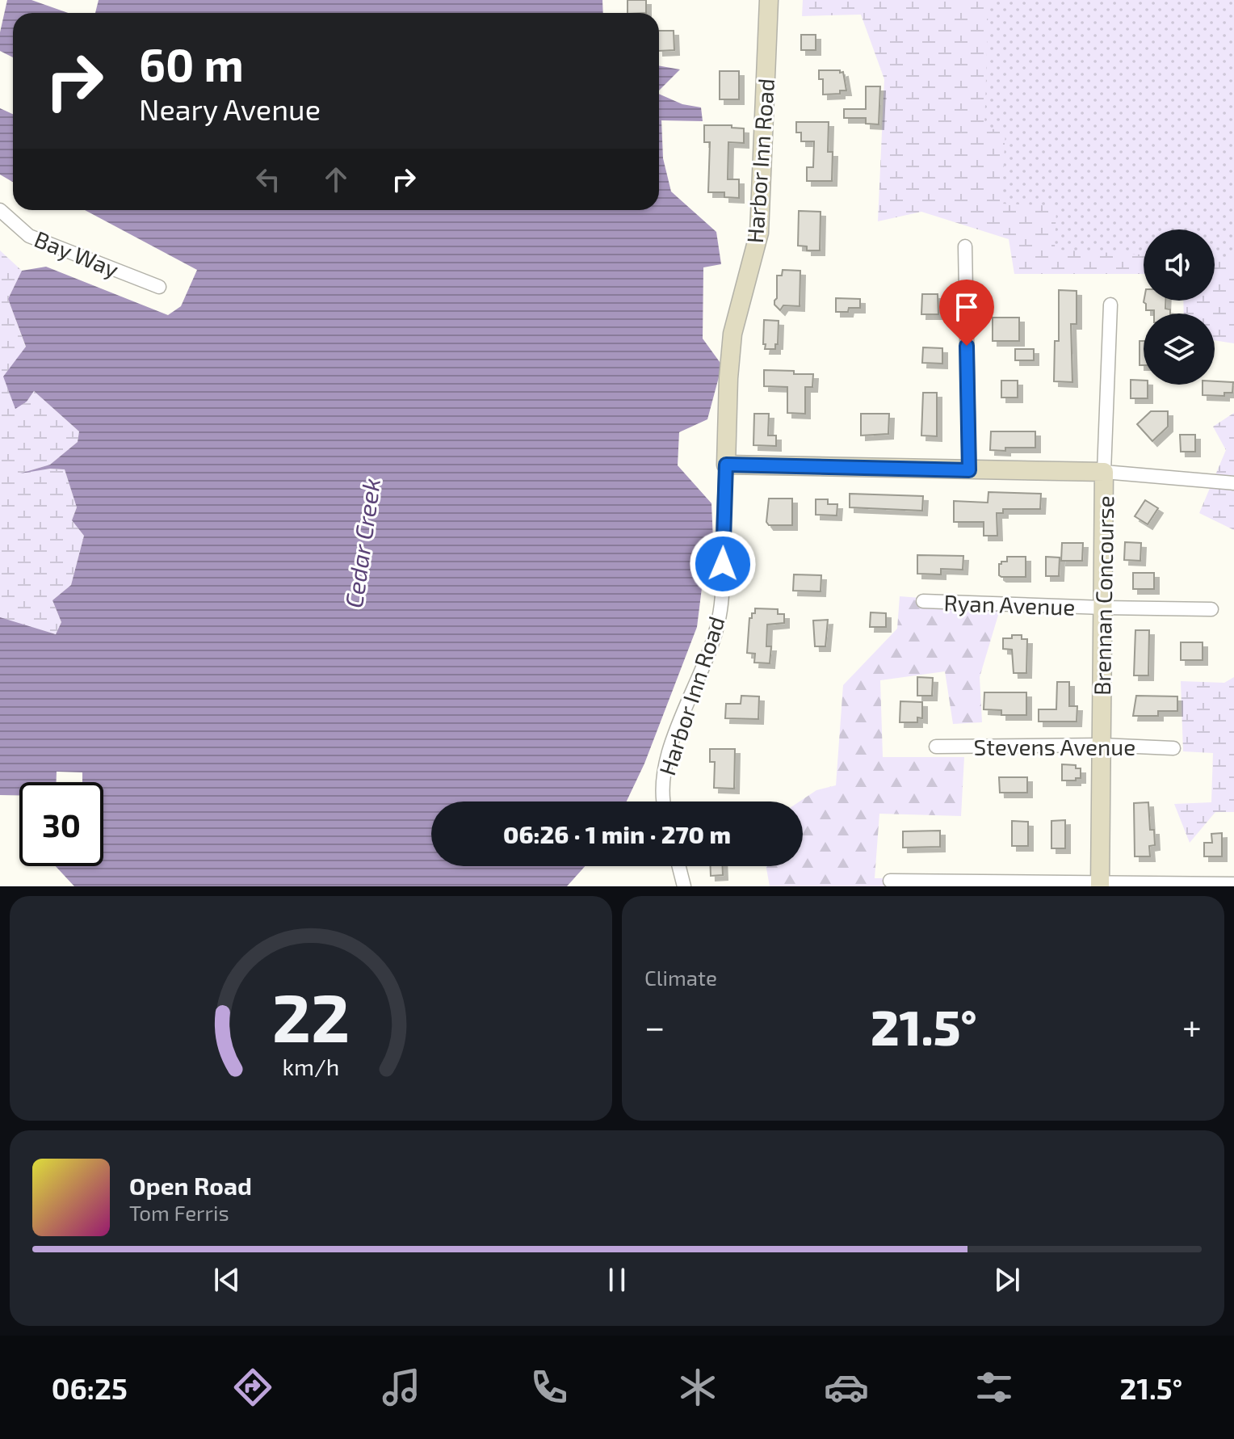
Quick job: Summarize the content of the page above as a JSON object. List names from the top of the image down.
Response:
{
  "streets": {
    "main road": ["Harbor Inn Road", "Brennan Concourse"],
    "street": ["Bay Way", "Ryan Avenue", "Stevens Avenue"]
  },
  "crossings": [
    ["Brennan Concourse", "Ryan Avenue"],
    ["Brennan Concourse", "Stevens Avenue"]
  ],
  "water": ["Cedar Creek"],
  "page": {
    "turn": ["60 m", "Neary Avenue"],
    "limit": "30",
    "trip": "06:26 · 1 min · 270 m",
    "tile": "Climate",
    "heat": ["−", "21.5°", "+"],
    "song": ["Open Road", "Tom Ferris"],
    "tabs": ["06:25", "21.5°"],
    "gauge": ["22", "km/h"]
  }
}
